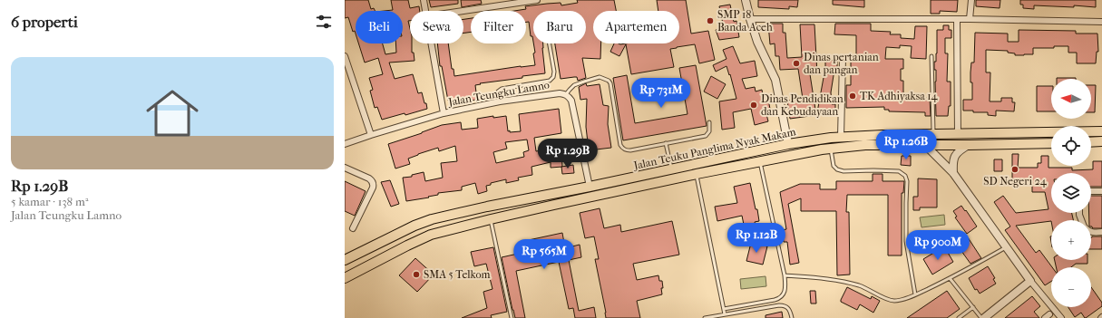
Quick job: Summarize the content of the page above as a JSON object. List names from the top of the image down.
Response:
{
  "streets": {
    "main road": ["Jalan Teuku Panglima Nyak Makam"],
    "street": ["Jalan Teungku Lamno"]
  },
  "crossings": [
    ["Jalan Teungku Lamno", "Jalan Teuku Panglima Nyak Makam"]
  ],
  "places": [
    "SMP 18 Banda Aceh",
    "Dinas pertanian dan pangan",
    "TK Adhiyaksa 14",
    "Dinas Pendidikan dan Kebudayaan",
    "SD Negeri 24",
    "SMA 5 Telkom"
  ],
  "north": "left",
  "page": {
    "heading": "6 properti",
    "chip": [
      "Beli",
      "Sewa",
      "Filter",
      "Baru",
      "Apartemen"
    ],
    "list": [
      {
        "name": "Rp 1.29B",
        "note": "5 kamar · 138 m² · Jalan Teungku Lamno"
      }
    ],
    "price": [
      "Rp 731M",
      "Rp 1.26B",
      "Rp 1.29B",
      "Rp 1.12B",
      "Rp 900M",
      "Rp 565M"
    ],
    "map_buttons": ["+", "−"]
  }
}
